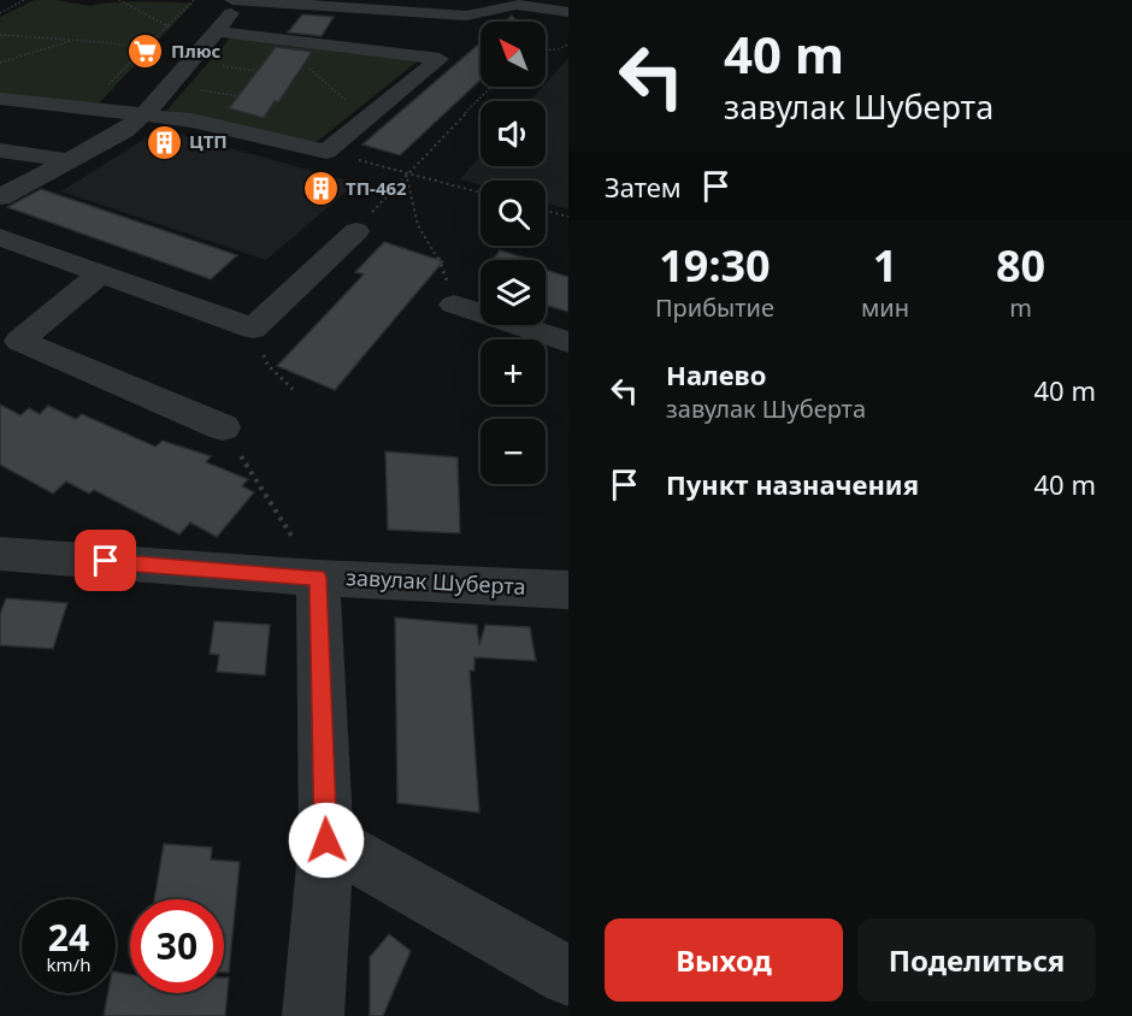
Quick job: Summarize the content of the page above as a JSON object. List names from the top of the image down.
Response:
{
  "streets": {
    "street": ["завулак Шуберта"]
  },
  "places": {
    "supermarket": ["Плюс"],
    "building": ["ЦТП", "ТП-462"]
  },
  "north": "top left",
  "page": {
    "turn": ["40 m", "завулак Шуберта"],
    "map_buttons": ["+", "−"],
    "then": "Затем",
    "eta": [
      "19:30",
      "Прибытие",
      "1",
      "мин",
      "80",
      "m"
    ],
    "list": [
      {
        "name": "Налево",
        "note": "завулак Шуберта",
        "value": "40 m"
      },
      {
        "name": "Пункт назначения",
        "value": "40 m"
      }
    ],
    "speed": "24 km/h",
    "limit": "30",
    "buttons": ["Выход", "Поделиться"]
  }
}
